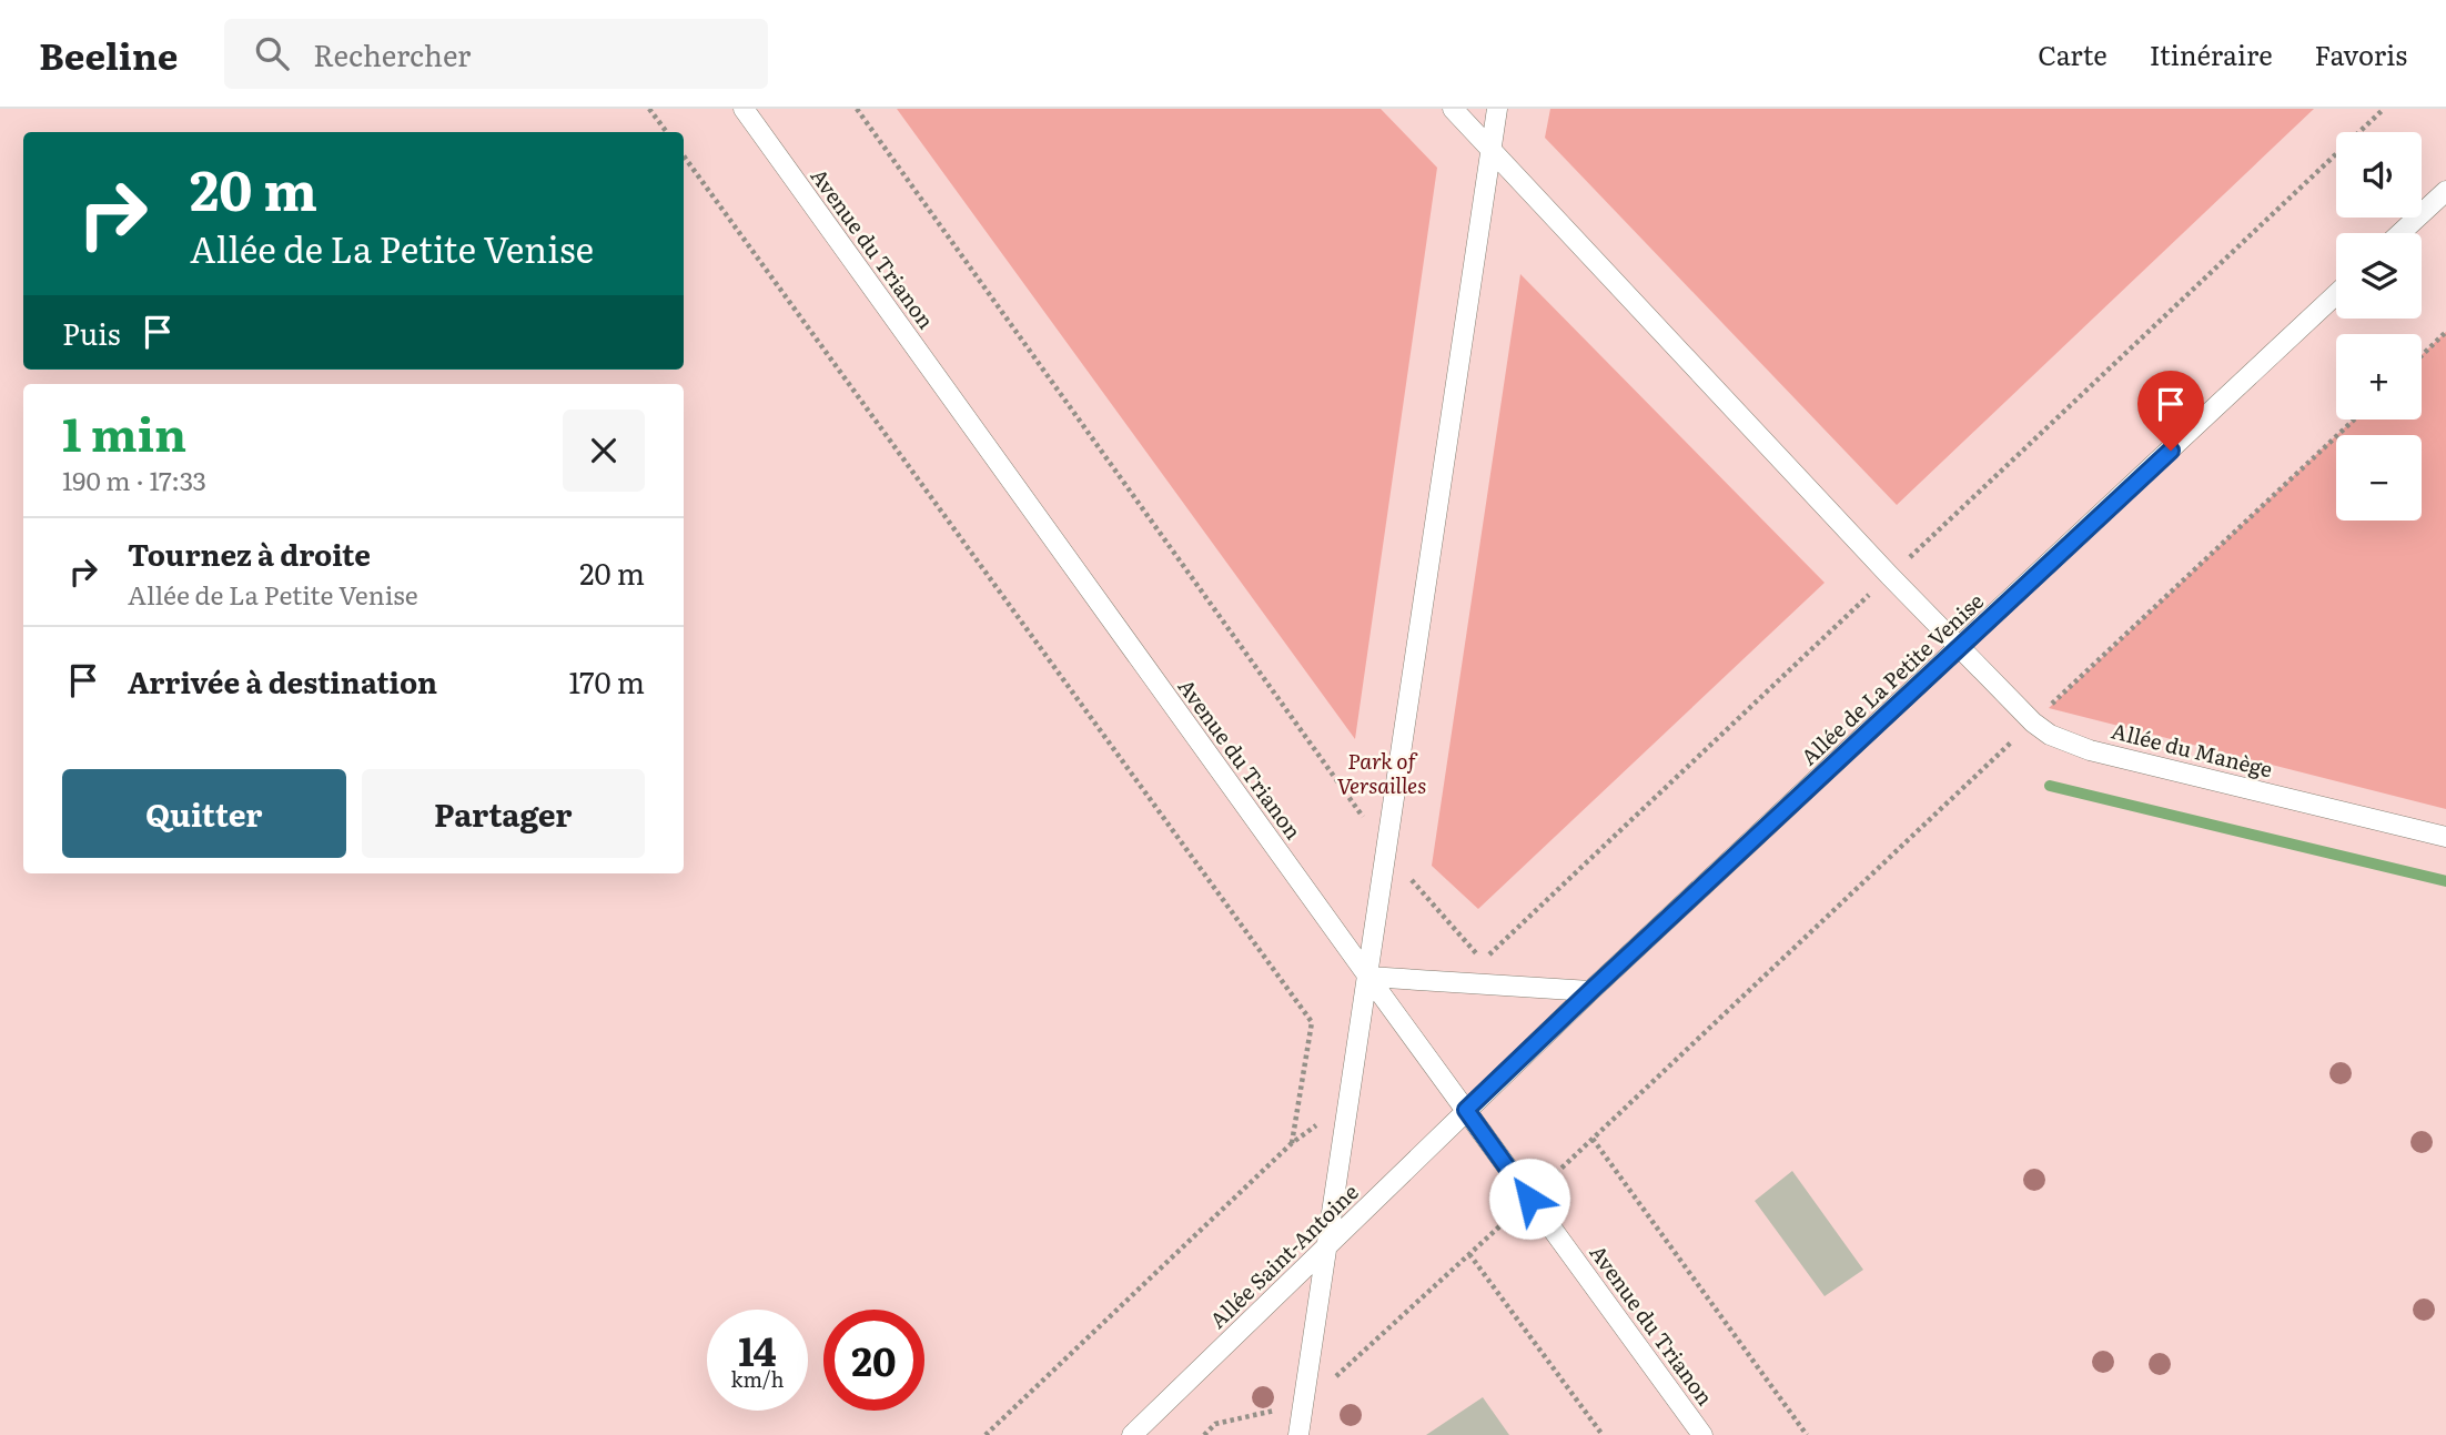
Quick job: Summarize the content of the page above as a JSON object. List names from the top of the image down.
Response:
{
  "streets": {
    "lane": [
      "Avenue du Trianon",
      "Allée de La Petite Venise",
      "Allée du Manège",
      "Allée Saint-Antoine"
    ]
  },
  "crossings": [
    ["Avenue du Trianon", "Allée de La Petite Venise"],
    ["Avenue du Trianon", "Allée Saint-Antoine"],
    ["Allée de La Petite Venise", "Allée du Manège"],
    ["Allée de La Petite Venise", "Allée Saint-Antoine"]
  ],
  "parks": ["Park of Versailles"],
  "page": {
    "header": "Beeline",
    "search": "Rechercher",
    "nav": ["Carte", "Itinéraire", "Favoris"],
    "map_buttons": ["+", "−"],
    "turn": ["20 m", "Allée de La Petite Venise"],
    "then": "Puis",
    "heading": ["1 min", "190 m · 17:33"],
    "list": [
      {
        "name": "Tournez à droite",
        "note": "Allée de La Petite Venise",
        "value": "20 m"
      },
      {
        "name": "Arrivée à destination",
        "value": "170 m"
      }
    ],
    "buttons": ["Quitter", "Partager"],
    "speed": "14 km/h",
    "limit": "20"
  }
}
